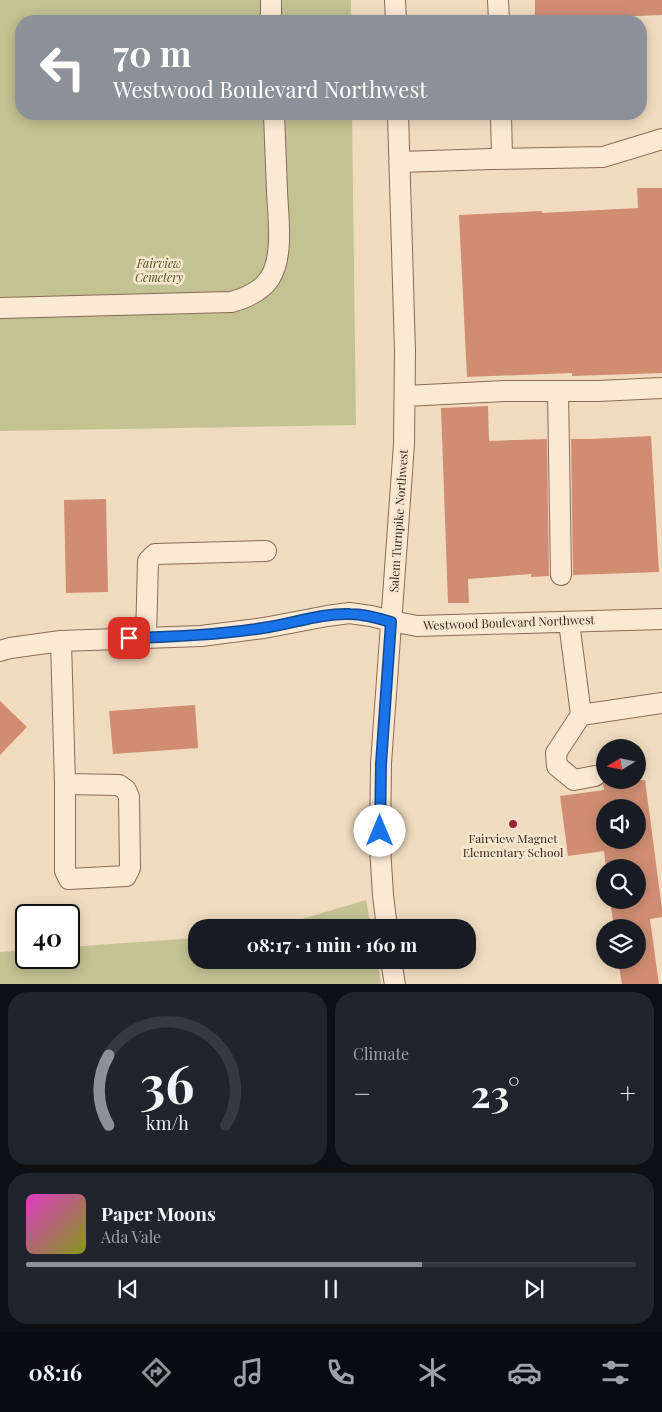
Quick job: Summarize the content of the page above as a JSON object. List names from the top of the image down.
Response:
{
  "streets": {
    "street": ["Salem Turnpike Northwest", "Westwood Boulevard Northwest"]
  },
  "crossings": [
    ["Salem Turnpike Northwest", "Westwood Boulevard Northwest"]
  ],
  "parks": ["Fairview Cemetery"],
  "places": ["Fairview Magnet Elementary School"],
  "north": "left",
  "page": {
    "turn": ["70 m", "Westwood Boulevard Northwest"],
    "limit": "40",
    "trip": "08:17 · 1 min · 160 m",
    "tile": "Climate",
    "heat": ["−", "23°", "+"],
    "song": ["Paper Moons", "Ada Vale"],
    "tabs": "08:16",
    "gauge": ["36", "km/h"]
  }
}
